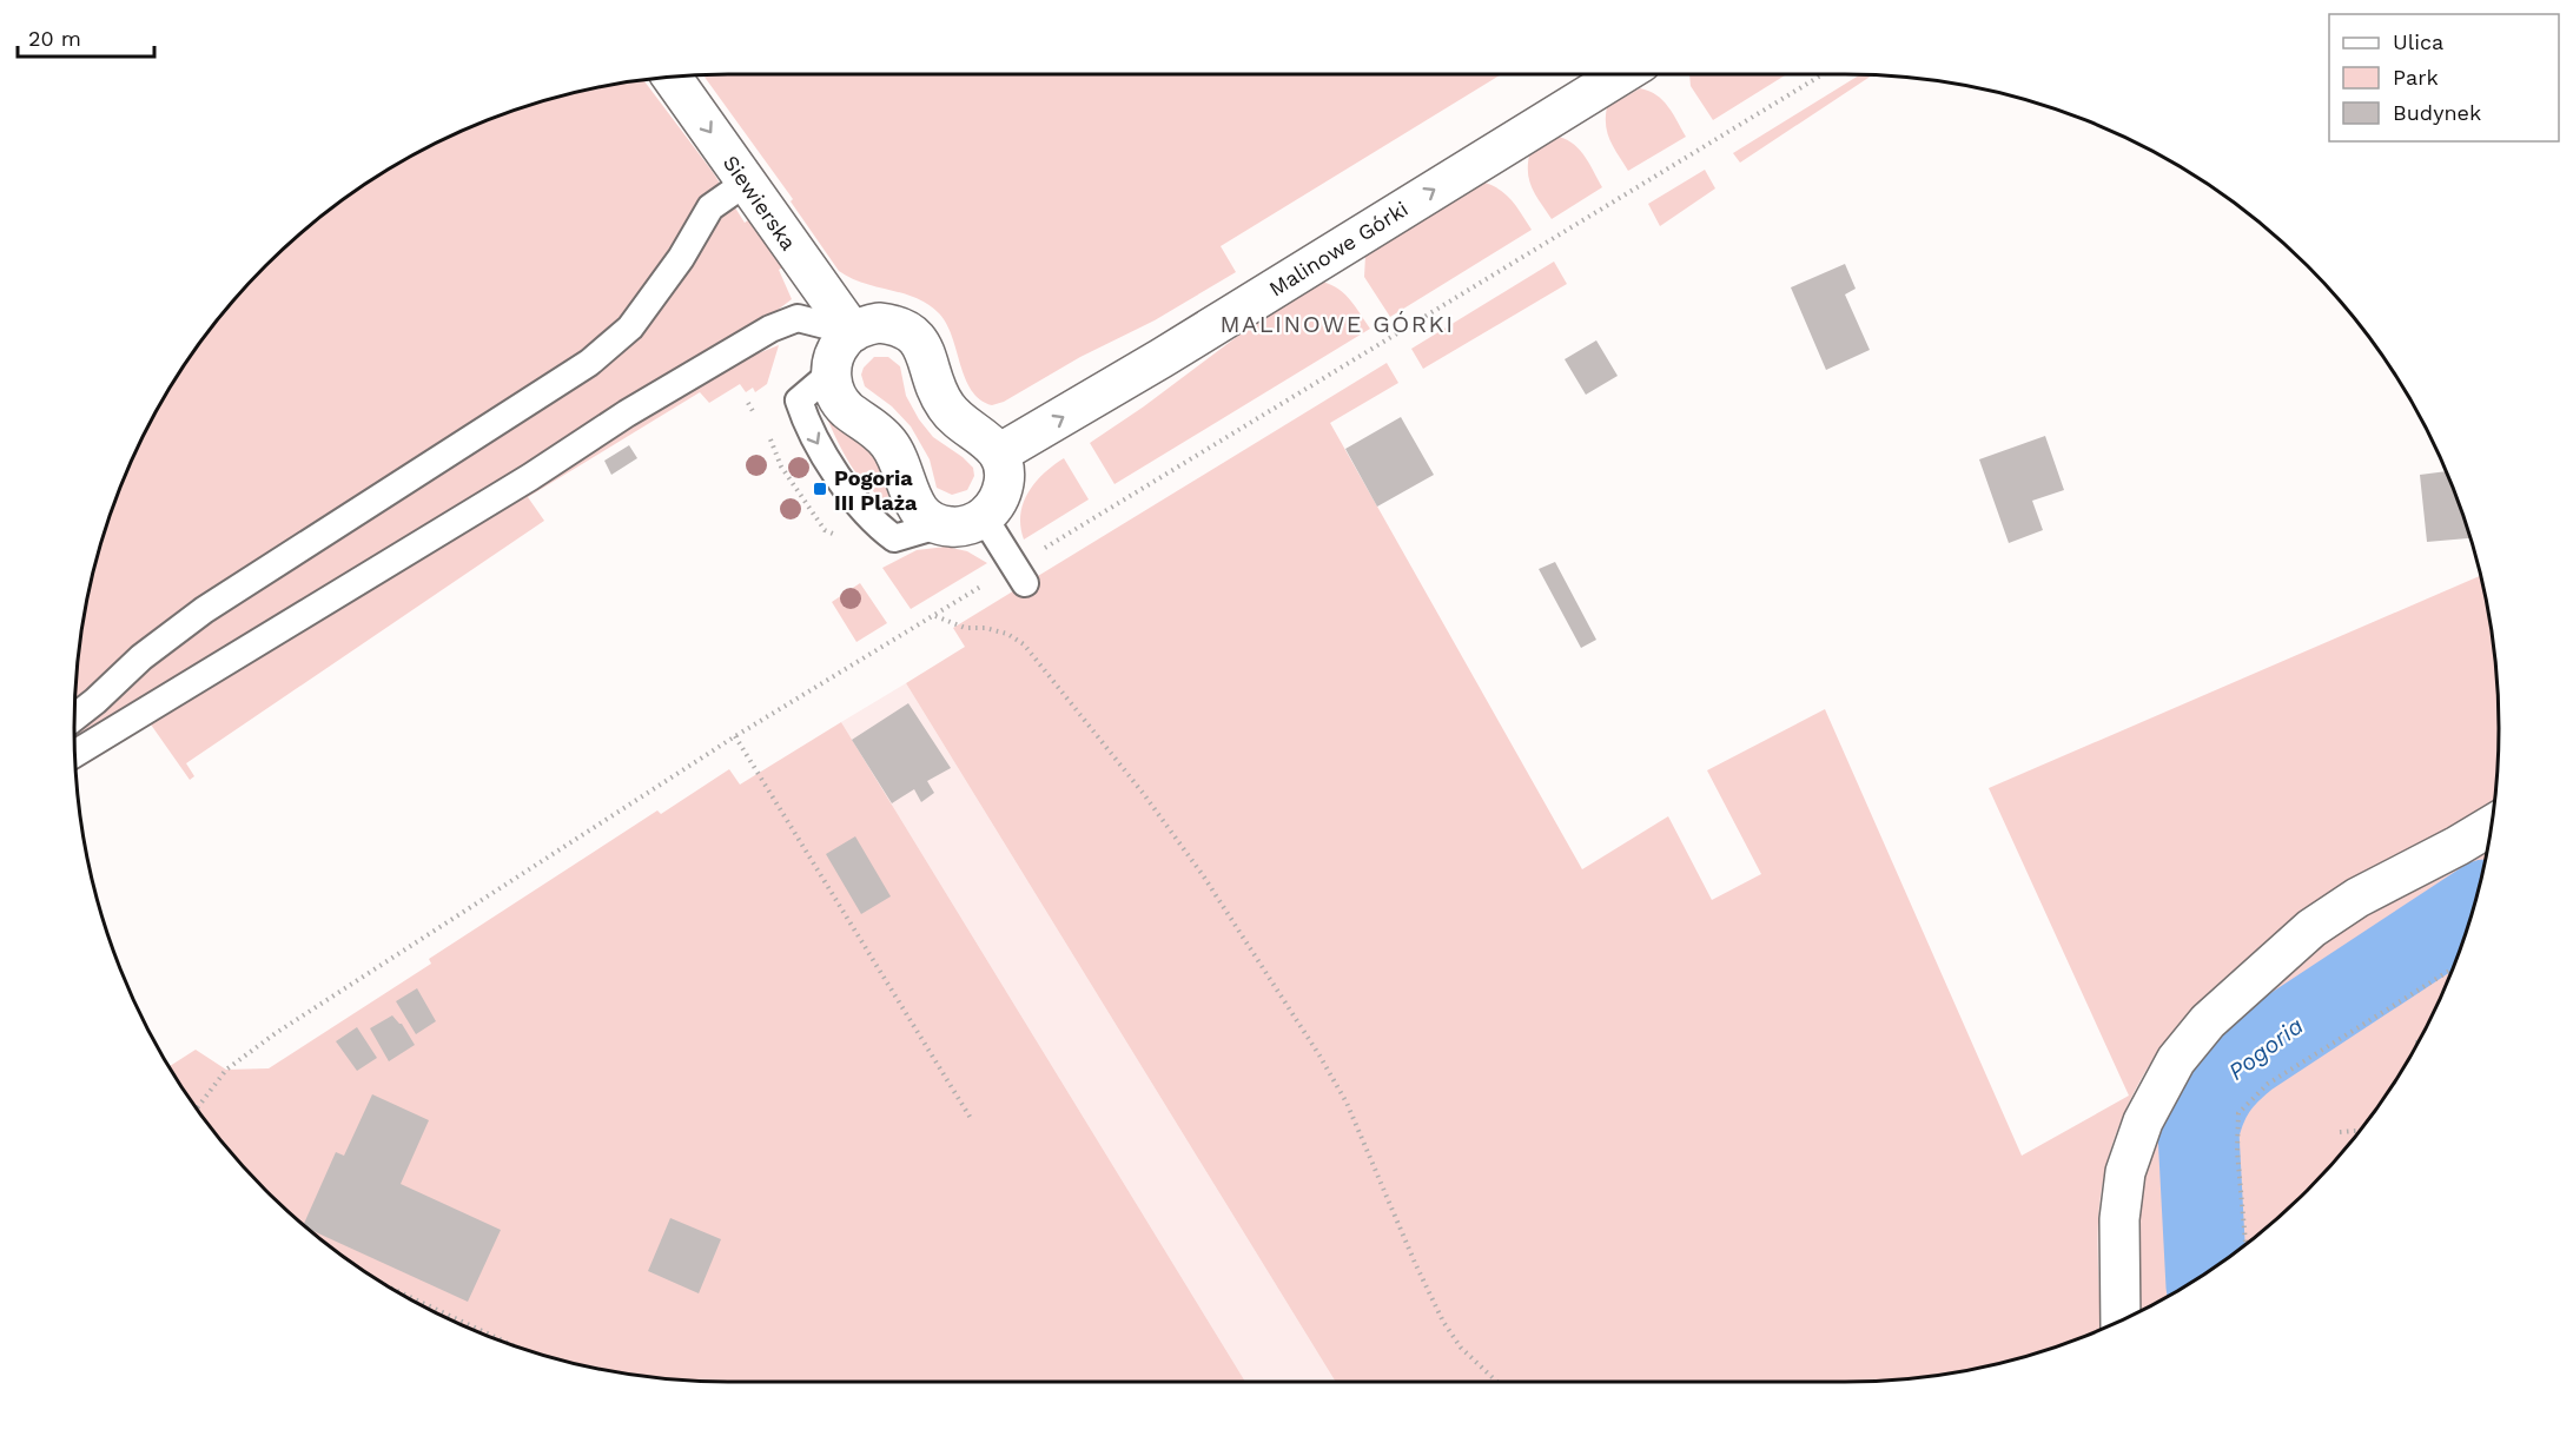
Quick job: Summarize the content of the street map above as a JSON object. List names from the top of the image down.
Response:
{
  "streets": {
    "street": ["Siewierska", "Malinowe Górki"]
  },
  "one_way": ["Siewierska", "Malinowe Górki"],
  "districts": ["MALINOWE GÓRKI"],
  "water": ["Pogoria"],
  "places": {
    "transit": ["Pogoria III Plaża"]
  },
  "legend": ["Ulica", "Park", "Budynek"],
  "scale_bar": "20 m"
}
